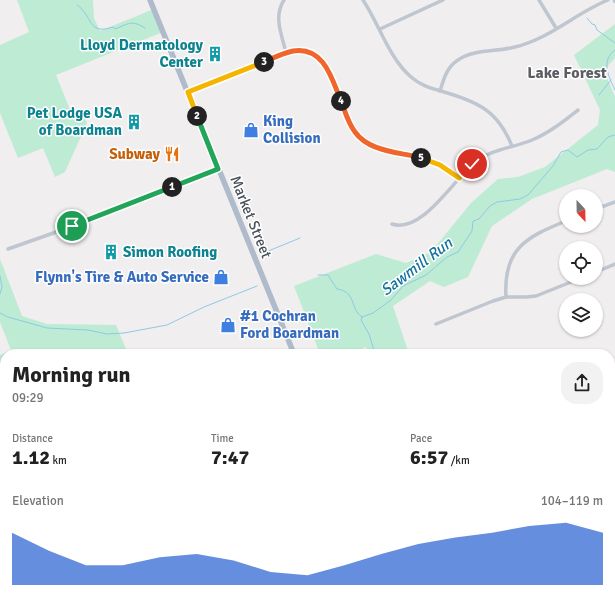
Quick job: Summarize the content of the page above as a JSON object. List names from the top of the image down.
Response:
{
  "streets": {
    "main road": ["Market Street"]
  },
  "districts": ["Lake Forest"],
  "water": ["Sawmill Run"],
  "places": {
    "building": ["Lloyd Dermatology Center", "Pet Lodge USA of Boardman", "Simon Roofing"],
    "shop": ["King Collision", "Flynn's Tire & Auto Service", "#1 Cochran Ford Boardman"],
    "restaurant": ["Subway"]
  },
  "north": "bottom",
  "page": {
    "pins": [
      "3",
      "4",
      "2",
      "5",
      "1"
    ],
    "heading": ["Morning run", "09:29"],
    "stats": [
      ["Distance", "1.12 km"],
      ["Time", "7:47"],
      ["Pace", "6:57 /km"]
    ],
    "chart": ["Elevation", "104–119 m"]
  }
}
